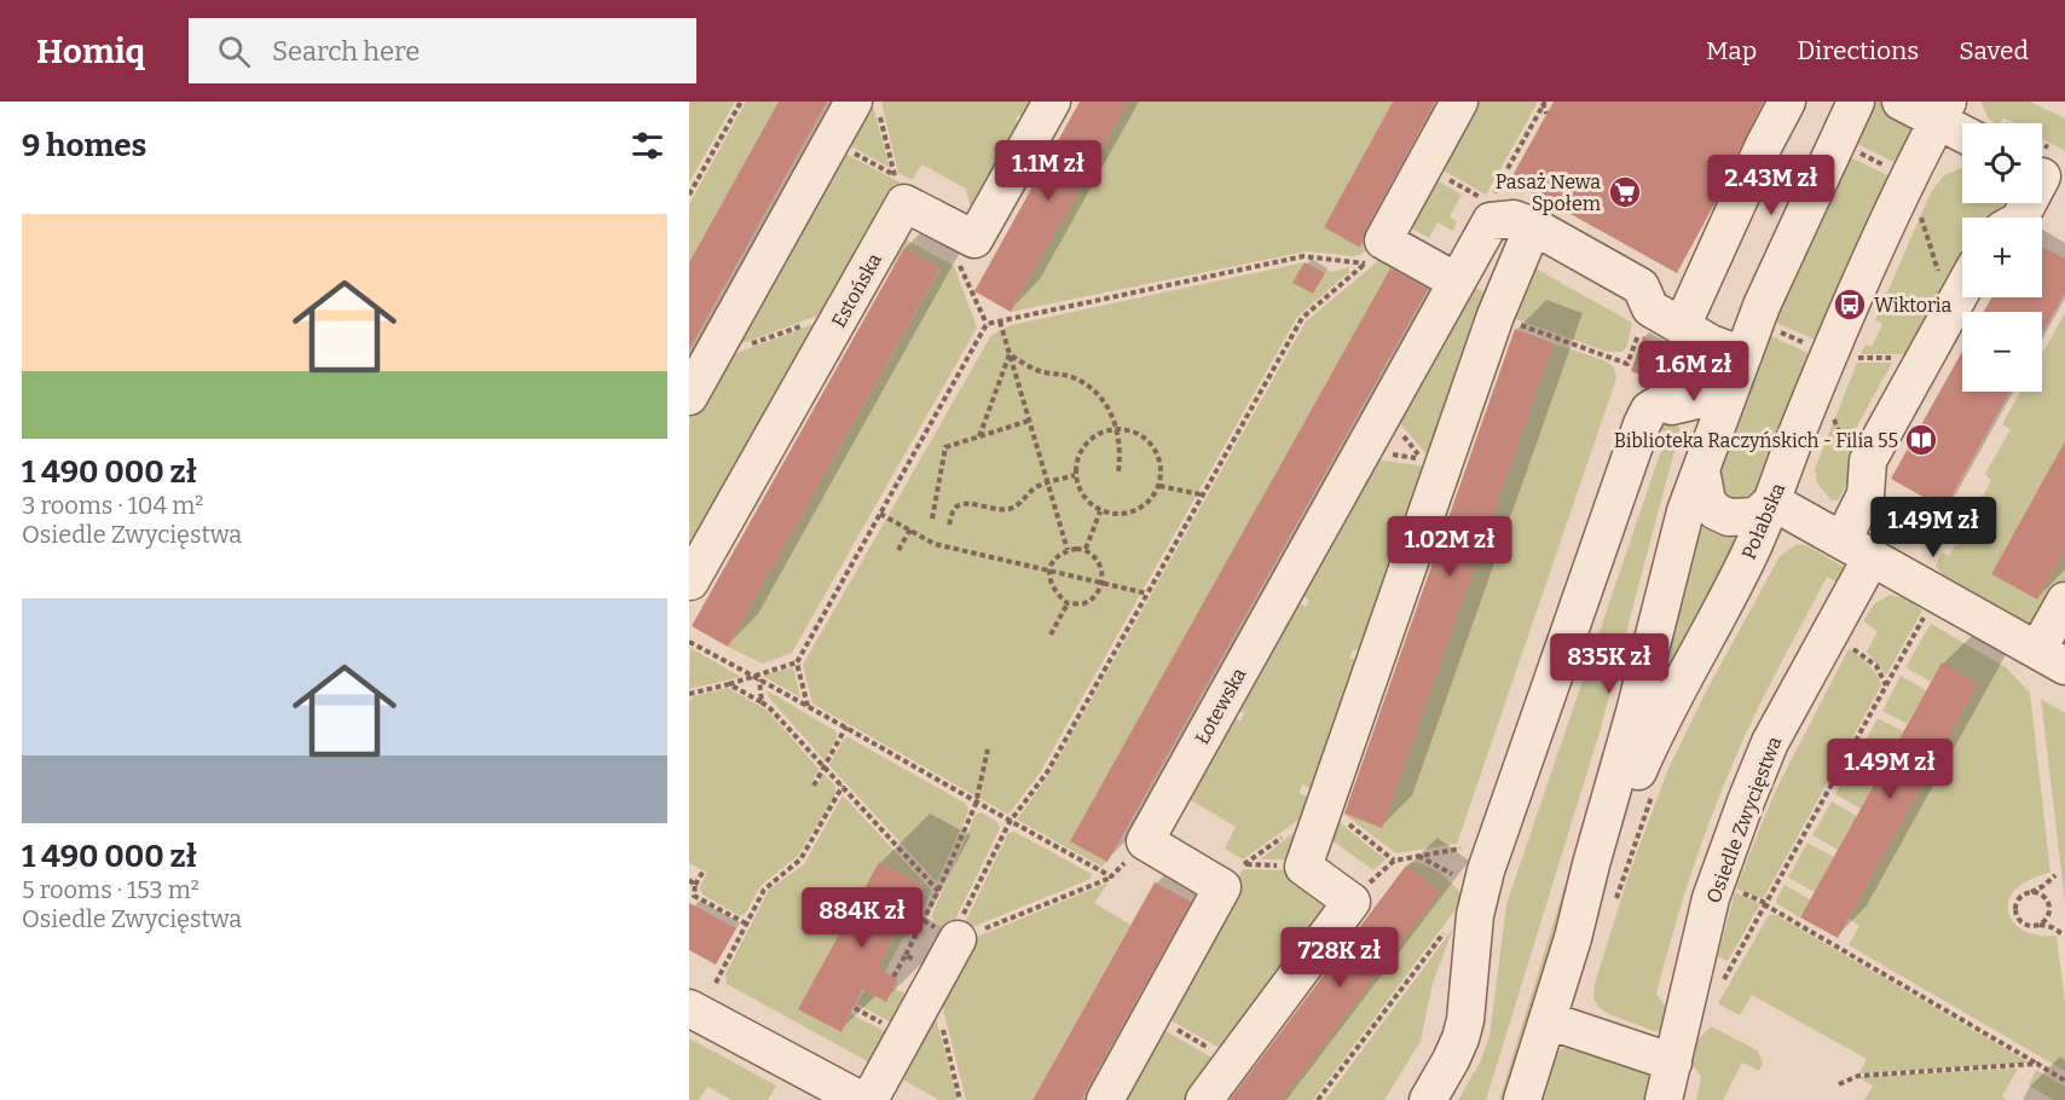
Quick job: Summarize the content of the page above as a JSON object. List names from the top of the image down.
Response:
{
  "streets": {
    "street": [
      "Estońska",
      "Połabska",
      "Łotewska",
      "Osiedle Zwycięstwa"
    ]
  },
  "places": {
    "supermarket": ["Pasaż Newa Społem"],
    "bus stop": ["Wiktoria"],
    "library": ["Biblioteka Raczyńskich - Filia 55"]
  },
  "page": {
    "header": "Homiq",
    "search": "Search here",
    "nav": ["Map", "Directions", "Saved"],
    "heading": "9 homes",
    "map_buttons": ["+", "−"],
    "price": [
      "1.1M zł",
      "2.43M zł",
      "1.6M zł",
      "1.49M zł",
      "1.02M zł",
      "835K zł",
      "1.49M zł",
      "884K zł",
      "728K zł"
    ],
    "list": [
      {
        "name": "1 490 000 zł",
        "note": "3 rooms · 104 m² · Osiedle Zwycięstwa"
      },
      {
        "name": "1 490 000 zł",
        "note": "5 rooms · 153 m² · Osiedle Zwycięstwa"
      }
    ]
  }
}
